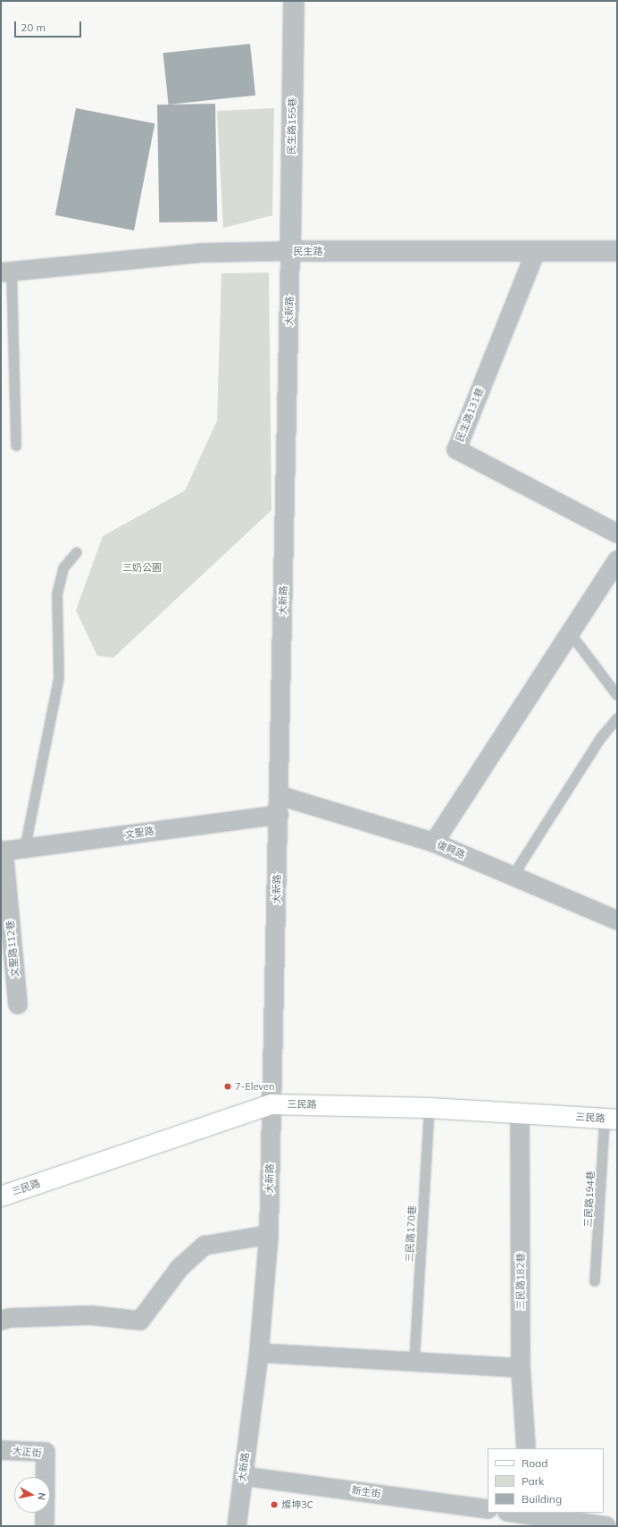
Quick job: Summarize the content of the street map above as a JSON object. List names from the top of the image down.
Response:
{
  "streets": {
    "main road": ["三民路"],
    "street": [
      "民生路155巷",
      "民生路",
      "大新路",
      "民生路131巷",
      "文聖路",
      "復興路",
      "文聖路112巷",
      "三民路182巷",
      "大正街",
      "新生街"
    ],
    "lane": ["三民路194巷", "三民路170巷"]
  },
  "crossings": [
    ["民生路155巷", "民生路"],
    ["民生路155巷", "大新路"],
    ["民生路", "大新路"],
    ["民生路", "民生路131巷"],
    ["大新路", "文聖路"],
    ["大新路", "復興路"],
    ["大新路", "三民路"],
    ["大新路", "新生街"],
    ["文聖路", "文聖路112巷"],
    ["三民路", "三民路194巷"],
    ["三民路", "三民路170巷"],
    ["三民路", "三民路182巷"]
  ],
  "parks": ["三奶公園"],
  "places": ["7-Eleven", "燦坤3C"],
  "legend": ["Road", "Park", "Building"],
  "scale_bar": "20 m",
  "north": "right"
}
